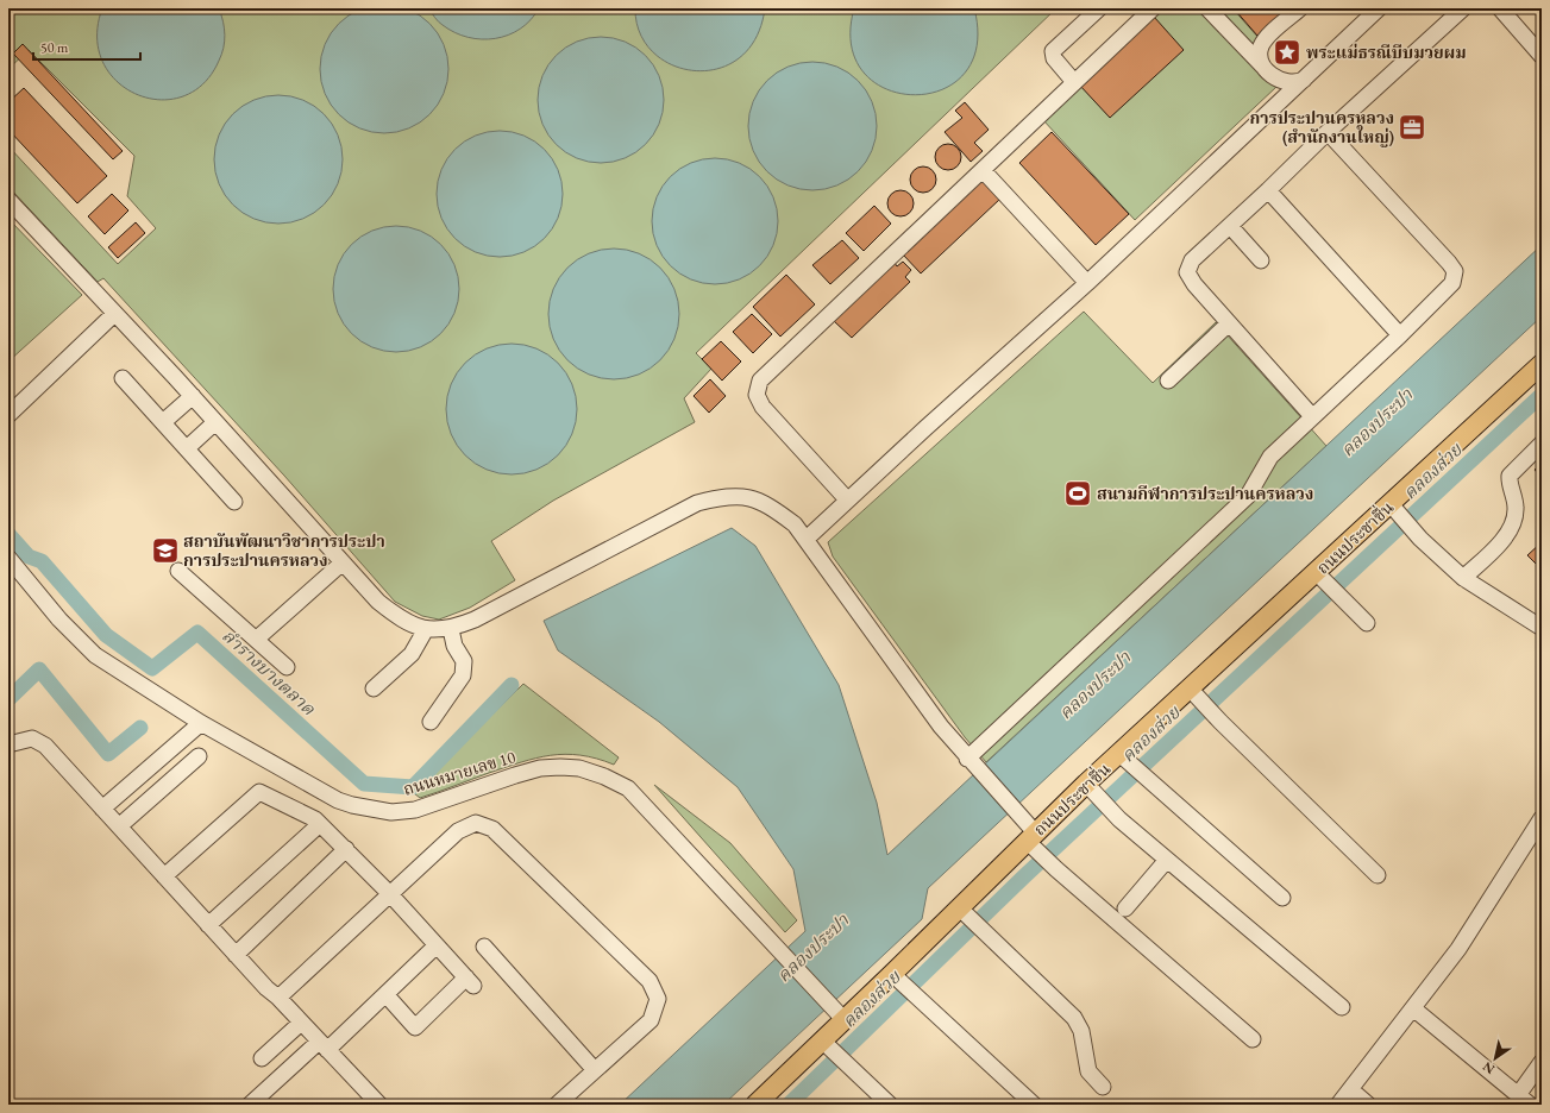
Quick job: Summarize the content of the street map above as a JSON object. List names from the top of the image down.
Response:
{
  "streets": {
    "main road": ["ถนนประชาชื่น"],
    "street": ["ถนนหมายเลข 10"]
  },
  "crossings": [
    ["ถนนประชาชื่น", "ถนนหมายเลข 10"]
  ],
  "water": ["คลองประปา", "คลองส่วย", "ลำรางบางตลาด"],
  "places": {
    "place": ["พระแม่ธรณีบีบมวยผม"],
    "office": ["การประปานครหลวง (สำนักงานใหญ่)"],
    "sports": ["สนามกีฬาการประปานครหลวง"],
    "school or university": ["สถาบันพัฒนาวิชาการประปา การประปานครหลวง"]
  },
  "scale_bar": "50 m",
  "north": "bottom left"
}
